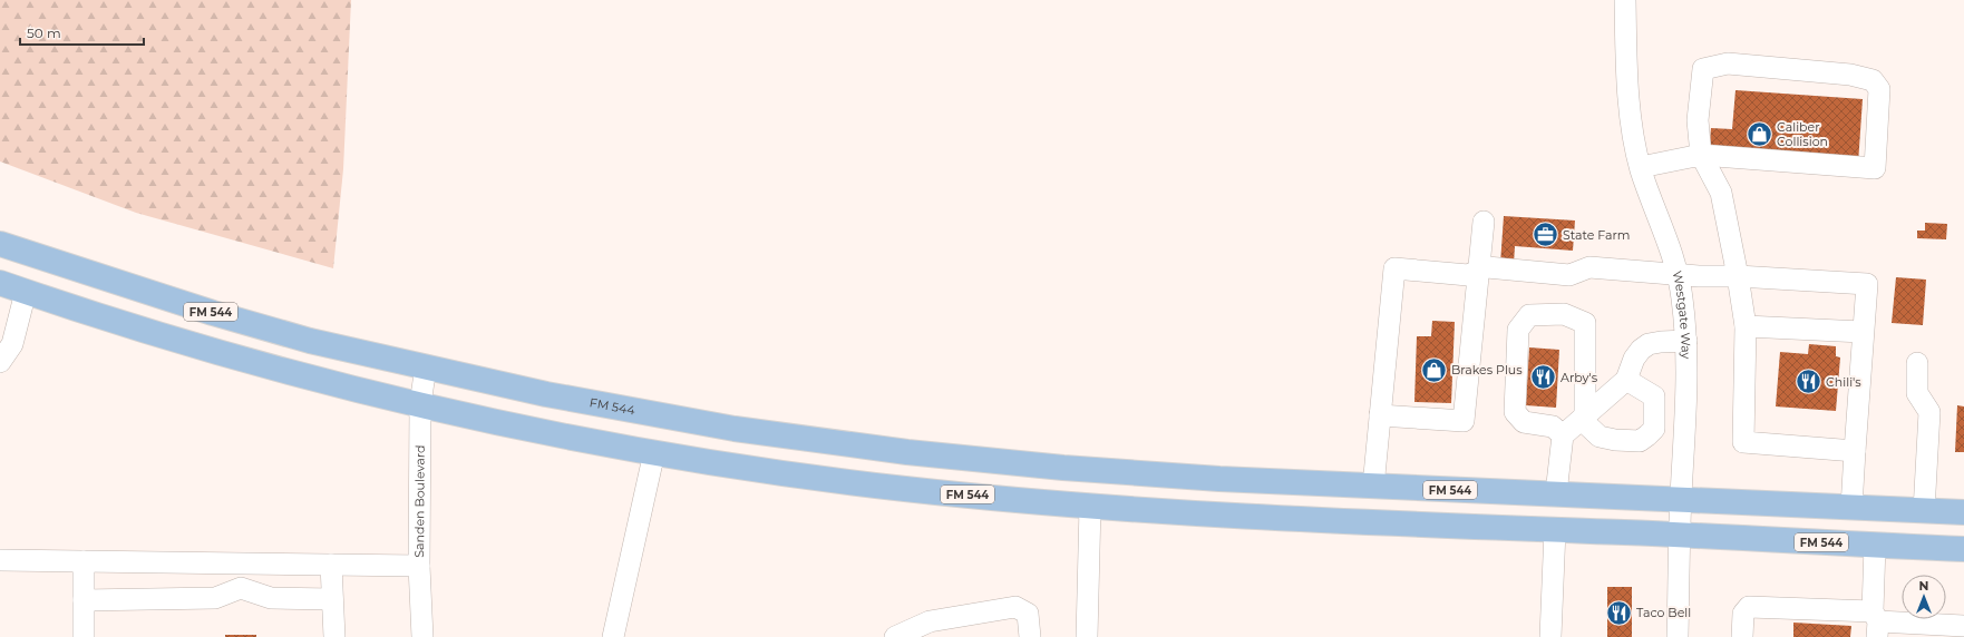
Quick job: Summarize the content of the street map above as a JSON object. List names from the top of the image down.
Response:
{
  "streets": {
    "main road": ["FM 544"],
    "street": ["Westgate Way", "Sanden Boulevard"]
  },
  "crossings": [
    ["FM 544", "Westgate Way"],
    ["FM 544", "Sanden Boulevard"]
  ],
  "places": {
    "shop": ["Caliber Collision", "Brakes Plus"],
    "office": ["State Farm"],
    "restaurant": ["Arby's", "Chili's", "Taco Bell"]
  },
  "scale_bar": "50 m",
  "north": "top"
}
